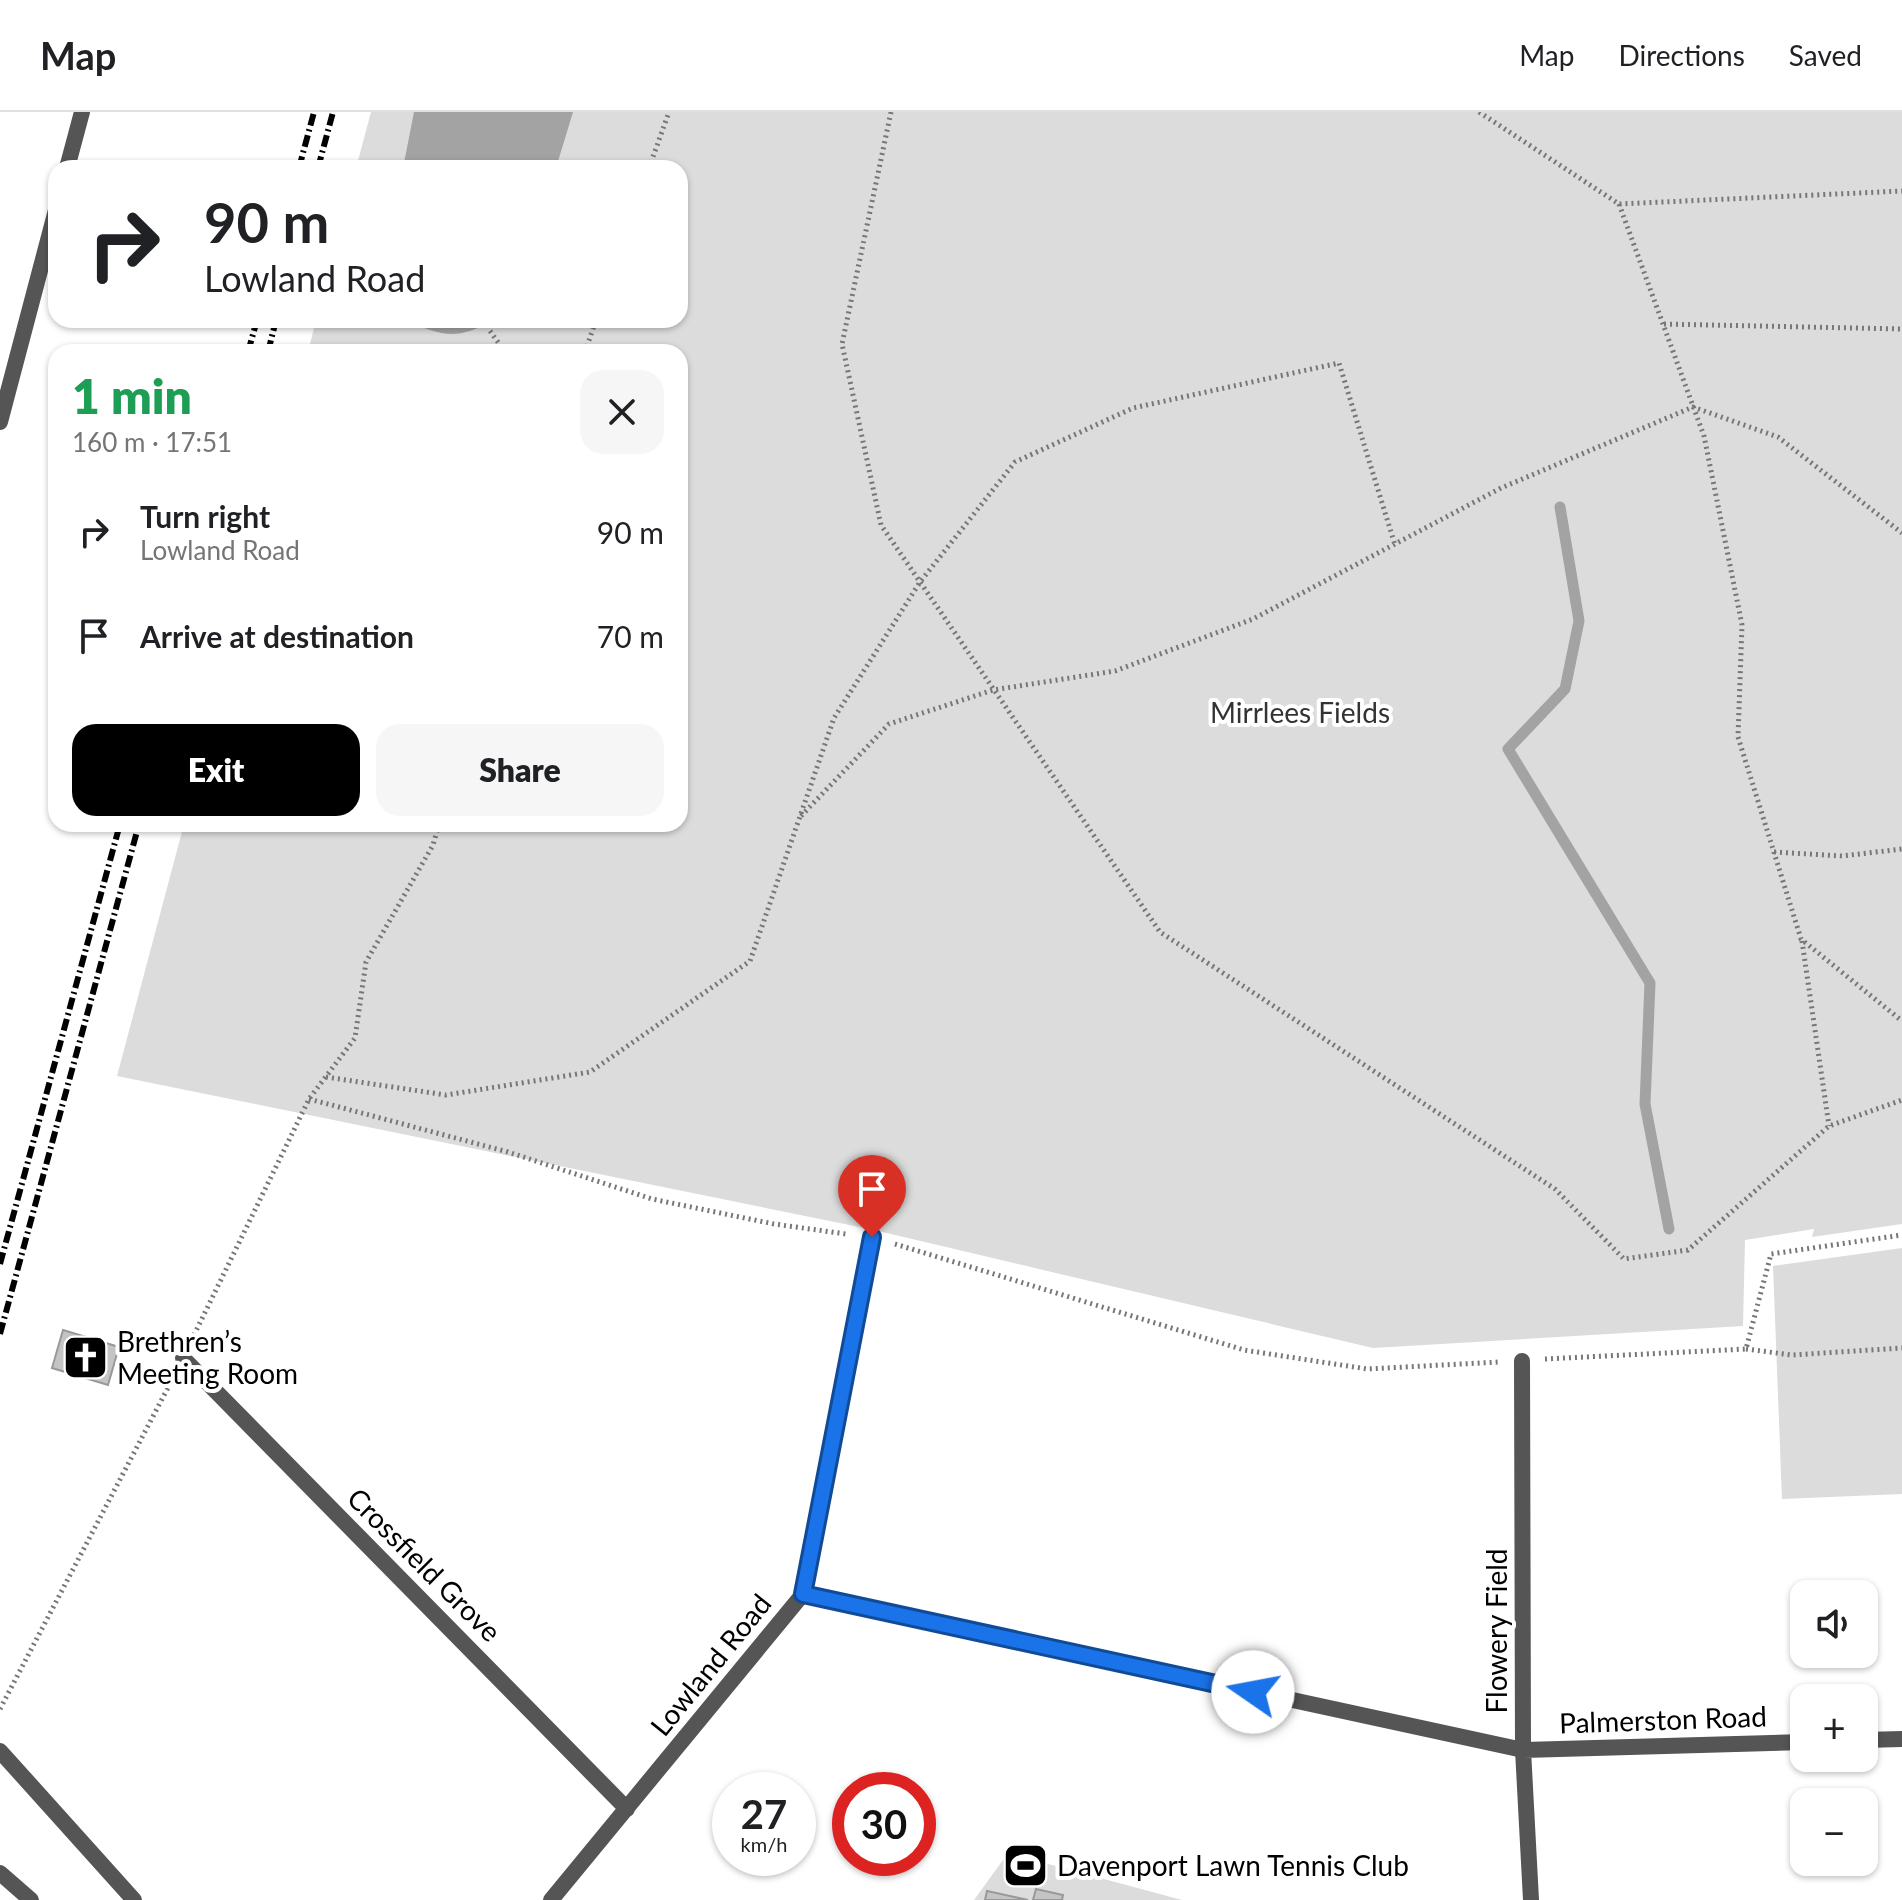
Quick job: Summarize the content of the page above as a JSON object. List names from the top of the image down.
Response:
{
  "streets": {
    "street": [
      "Crossfield Grove",
      "Flowery Field",
      "Lowland Road",
      "Palmerston Road"
    ]
  },
  "crossings": [
    ["Crossfield Grove", "Lowland Road"],
    ["Flowery Field", "Palmerston Road"],
    ["Lowland Road", "Palmerston Road"]
  ],
  "parks": ["Mirrlees Fields"],
  "places": {
    "church": ["Brethren’s Meeting Room"],
    "sports": ["Davenport Lawn Tennis Club"]
  },
  "page": {
    "header": "Map",
    "nav": ["Map", "Directions", "Saved"],
    "turn": ["90 m", "Lowland Road"],
    "heading": ["1 min", "160 m · 17:51"],
    "list": [
      {
        "name": "Turn right",
        "note": "Lowland Road",
        "value": "90 m"
      },
      {
        "name": "Arrive at destination",
        "value": "70 m"
      }
    ],
    "buttons": ["Exit", "Share"],
    "map_buttons": ["+", "−"],
    "speed": "27 km/h",
    "limit": "30"
  }
}
